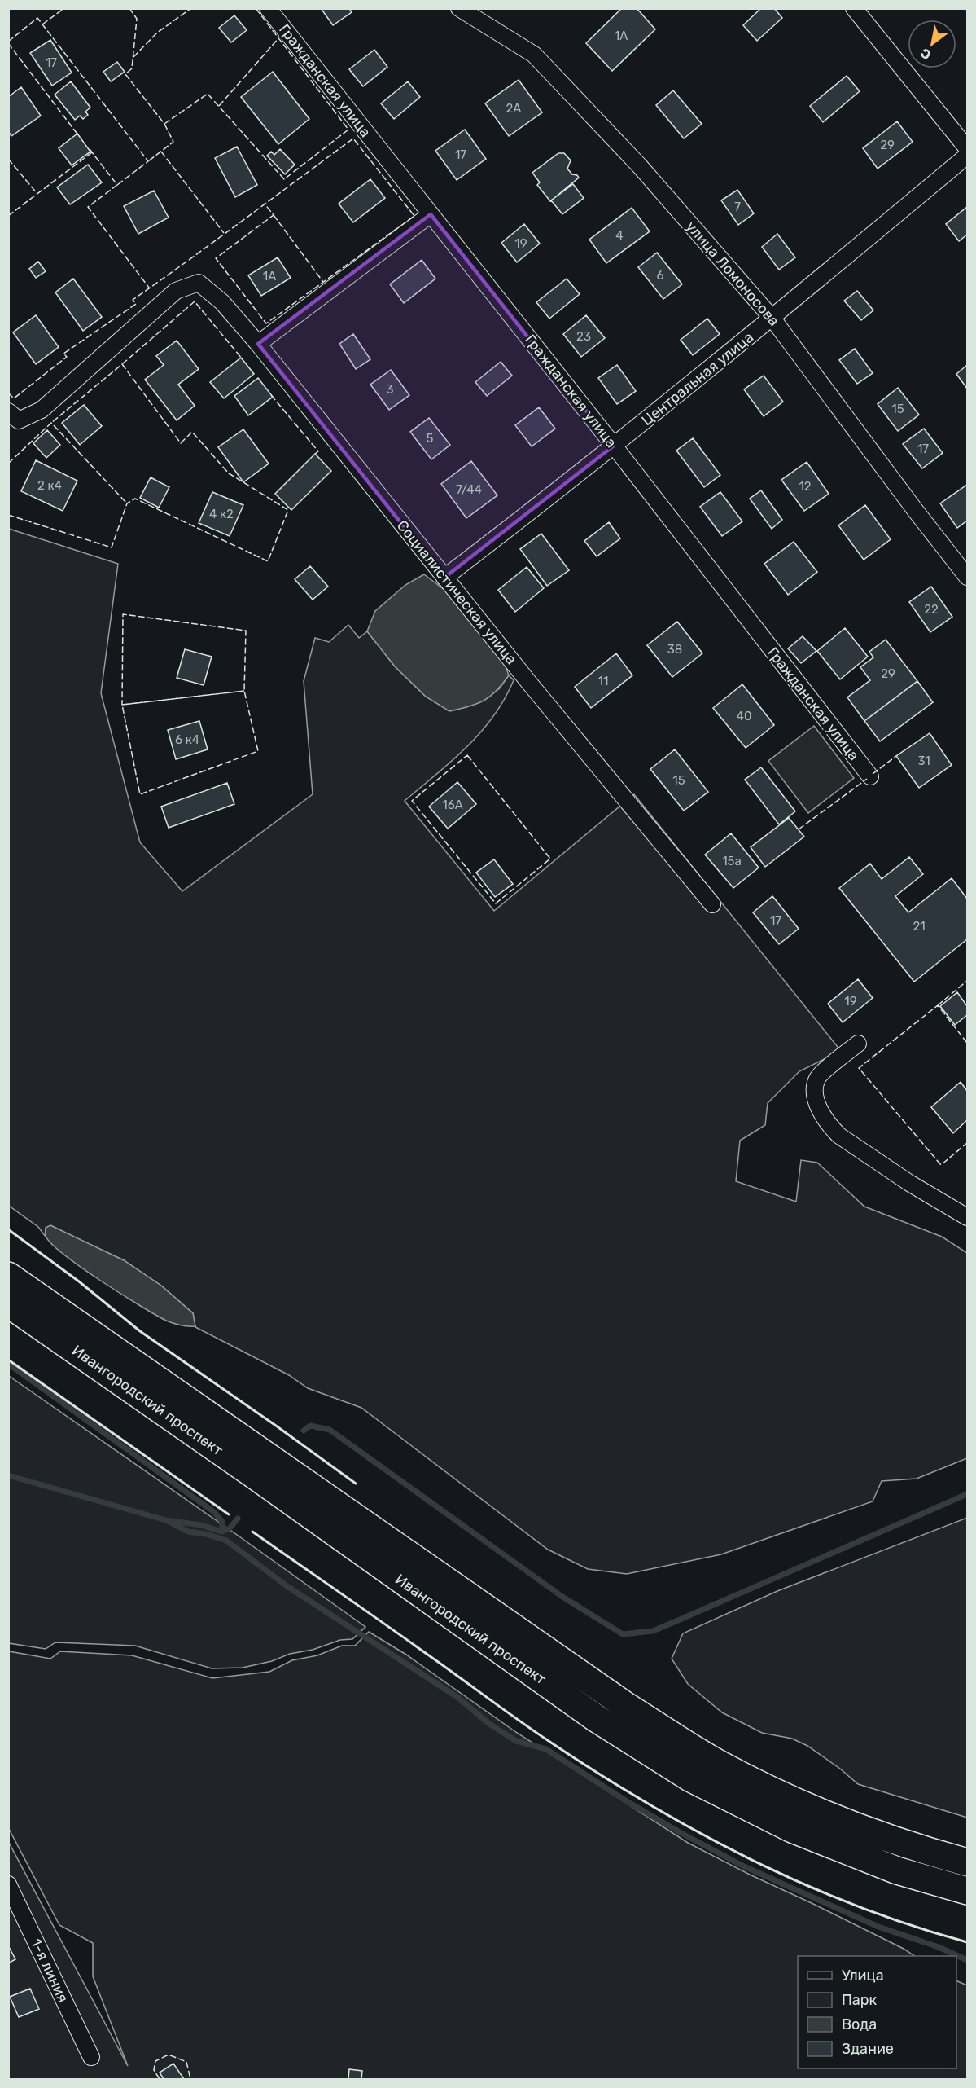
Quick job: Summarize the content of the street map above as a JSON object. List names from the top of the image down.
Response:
{
  "streets": {
    "highway": ["Ивангородский проспект"],
    "street": [
      "Гражданская улица",
      "улица Ломоносова",
      "Центральная улица",
      "Социалистическая улица",
      "1-я линия"
    ]
  },
  "crossings": [
    ["Гражданская улица", "Центральная улица"],
    ["улица Ломоносова", "Центральная улица"],
    ["Центральная улица", "Социалистическая улица"]
  ],
  "house_numbers": [
    "1А",
    "17",
    "2А",
    "29",
    "17",
    "7",
    "4",
    "19",
    "6",
    "1А",
    "23",
    "3",
    "15",
    "5",
    "17",
    "2 к4",
    "12",
    "7/44",
    "4 к2",
    "22",
    "38",
    "29",
    "11",
    "40",
    "6 к4",
    "31",
    "15",
    "16А",
    "15а",
    "17",
    "21",
    "19"
  ],
  "legend": [
    "Улица",
    "Парк",
    "Вода",
    "Здание"
  ],
  "north": "bottom left"
}
